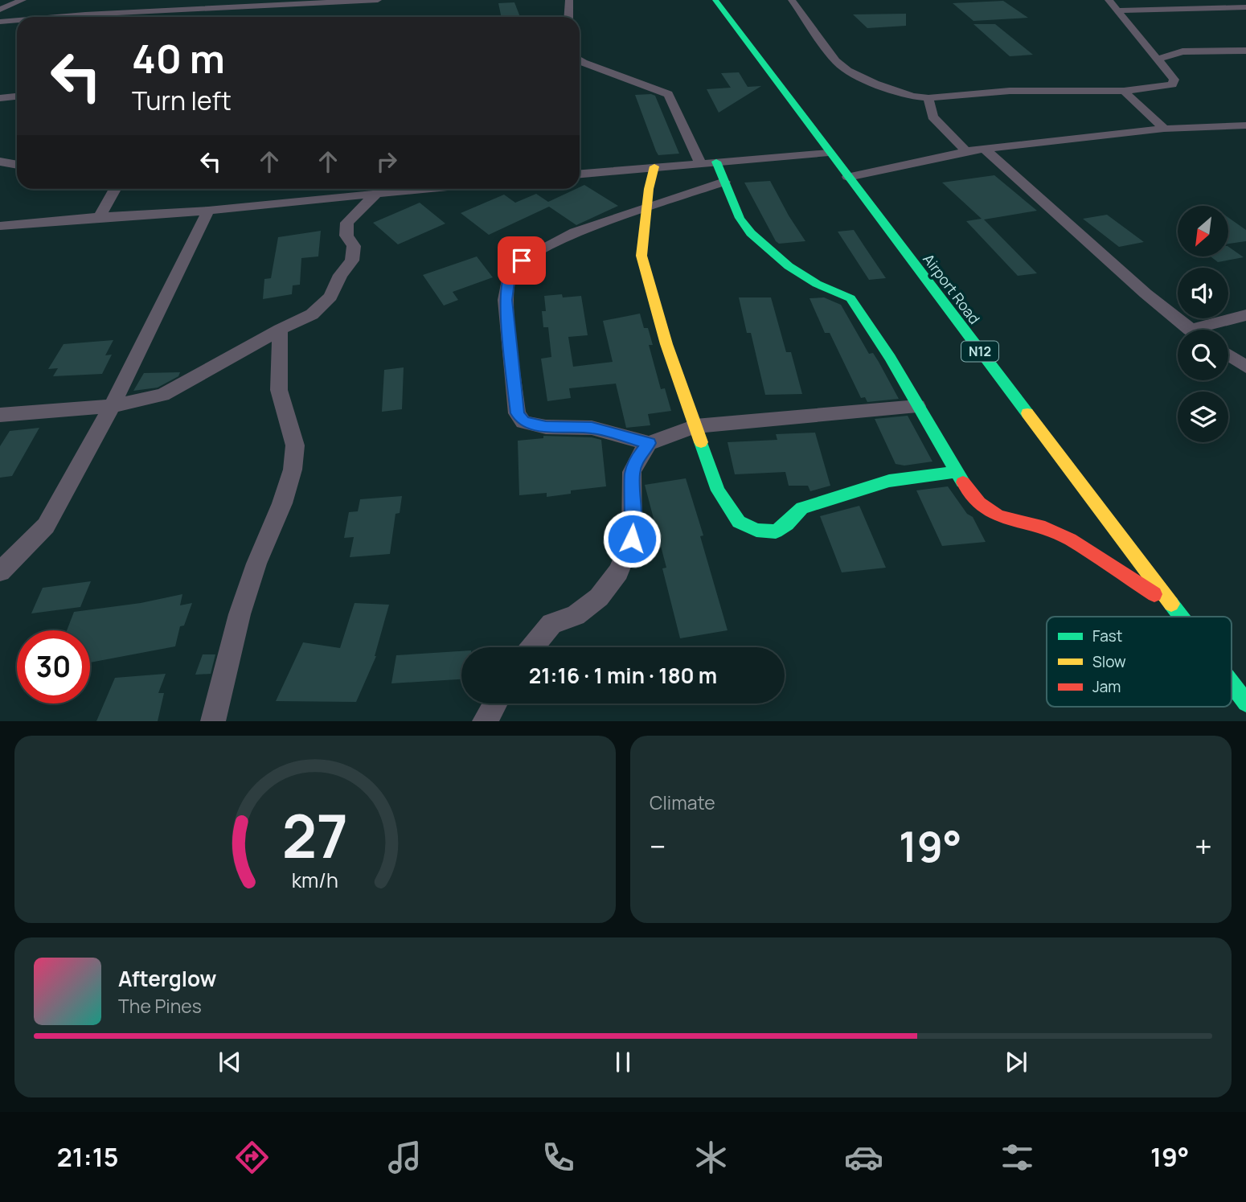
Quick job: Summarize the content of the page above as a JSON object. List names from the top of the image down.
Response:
{
  "streets": {
    "main road": ["Airport Road", "N12"]
  },
  "legend": ["Fast", "Slow", "Jam"],
  "north": "bottom left",
  "page": {
    "turn": ["40 m", "Turn left"],
    "limit": "30",
    "trip": "21:16 · 1 min · 180 m",
    "tile": "Climate",
    "heat": ["−", "19°", "+"],
    "song": ["Afterglow", "The Pines"],
    "tabs": ["21:15", "19°"],
    "gauge": ["27", "km/h"]
  }
}
